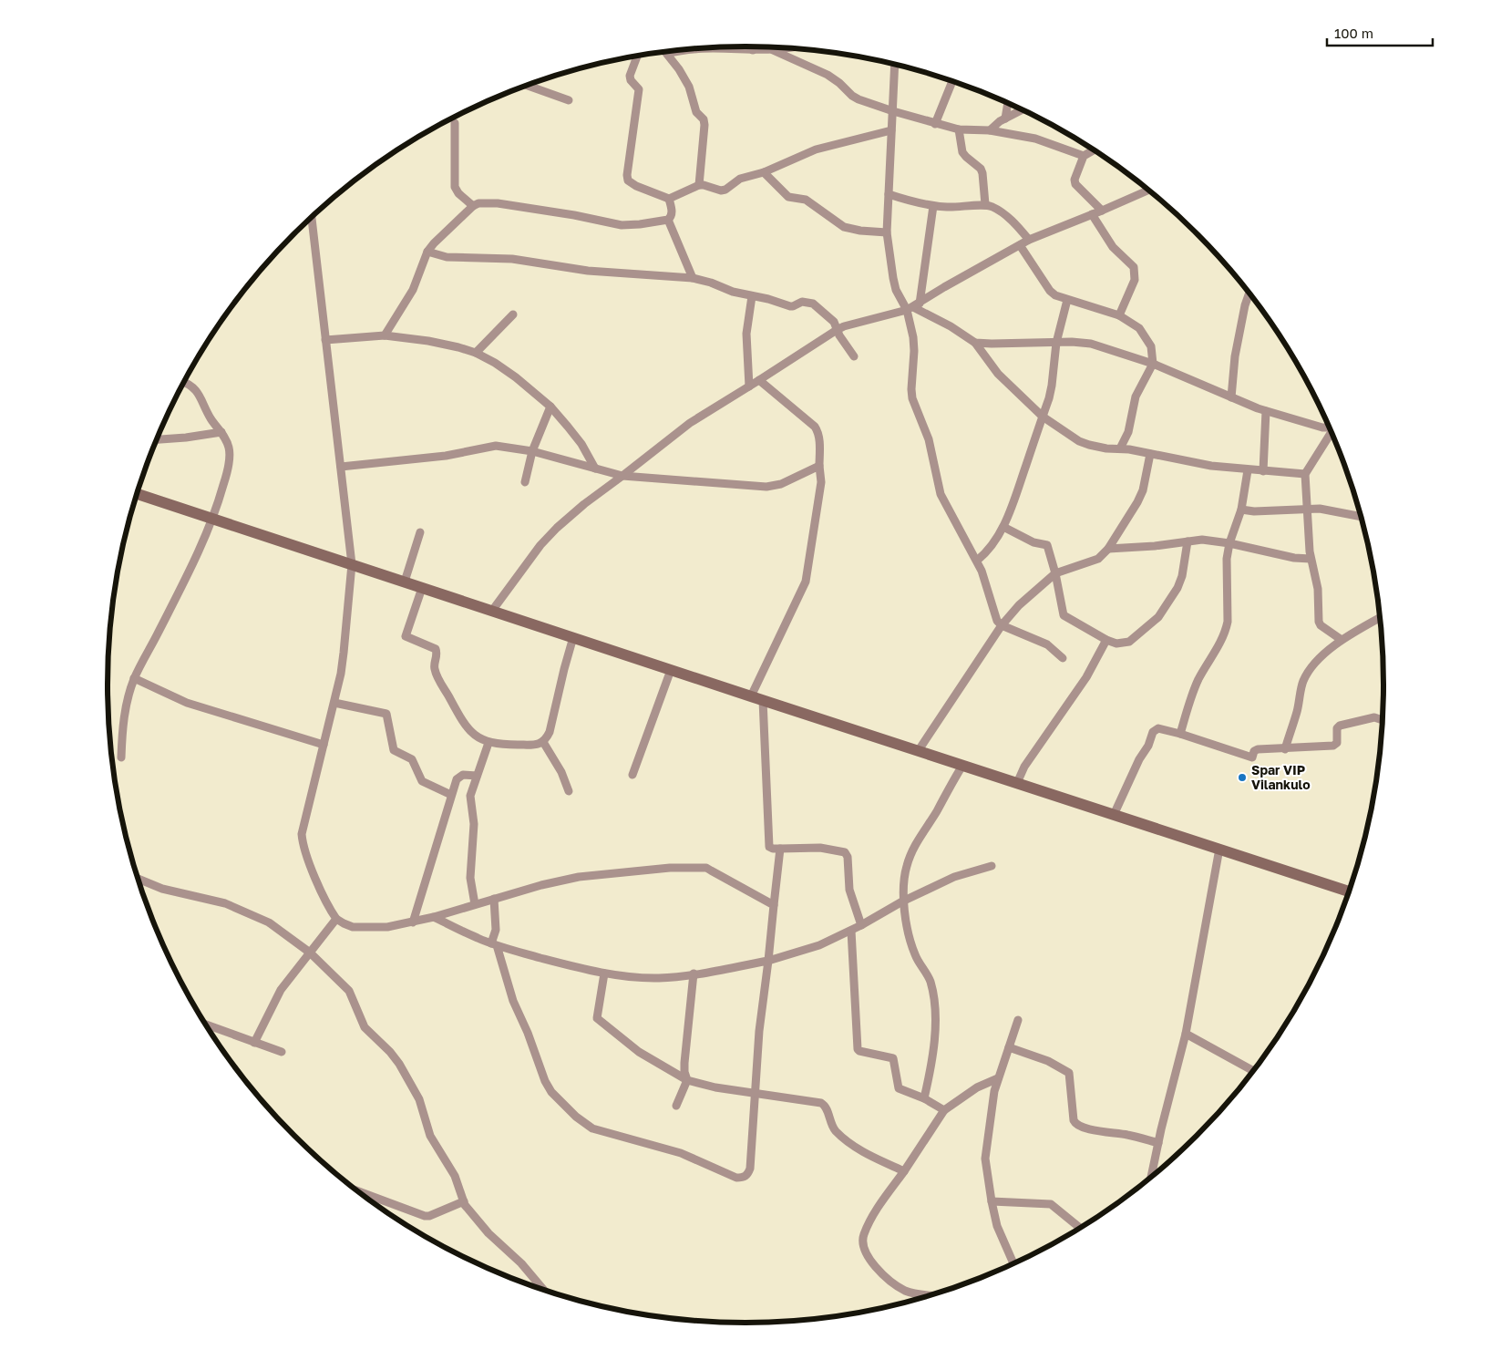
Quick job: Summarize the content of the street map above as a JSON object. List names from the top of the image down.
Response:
{
  "places": ["Spar VIP Vilankulo"],
  "scale_bar": "100 m"
}
